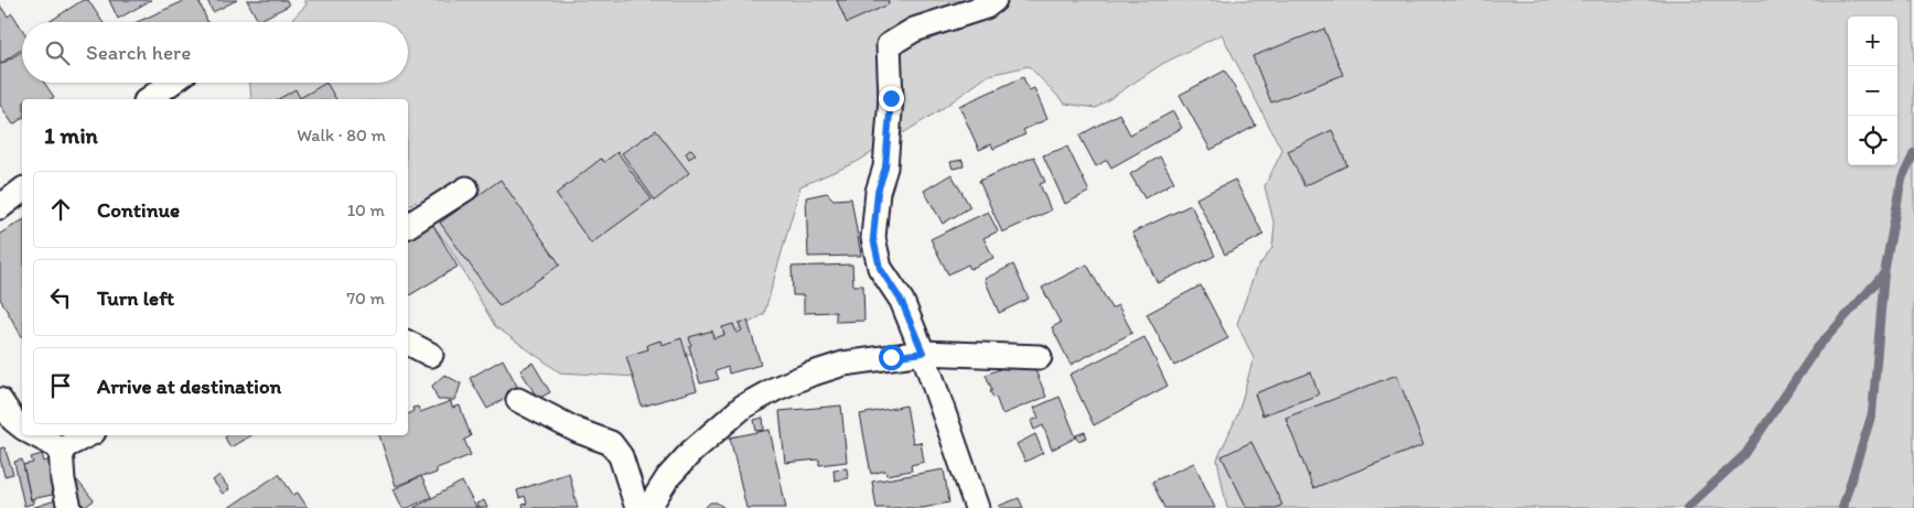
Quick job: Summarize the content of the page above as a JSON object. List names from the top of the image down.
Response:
{
  "page": {
    "map_buttons": ["+", "−"],
    "search": "Search here",
    "heading": ["1 min", "Walk · 80 m"],
    "list": [
      ["Continue", "10 m"],
      ["Turn left", "70 m"],
      "Arrive at destination"
    ]
  }
}
